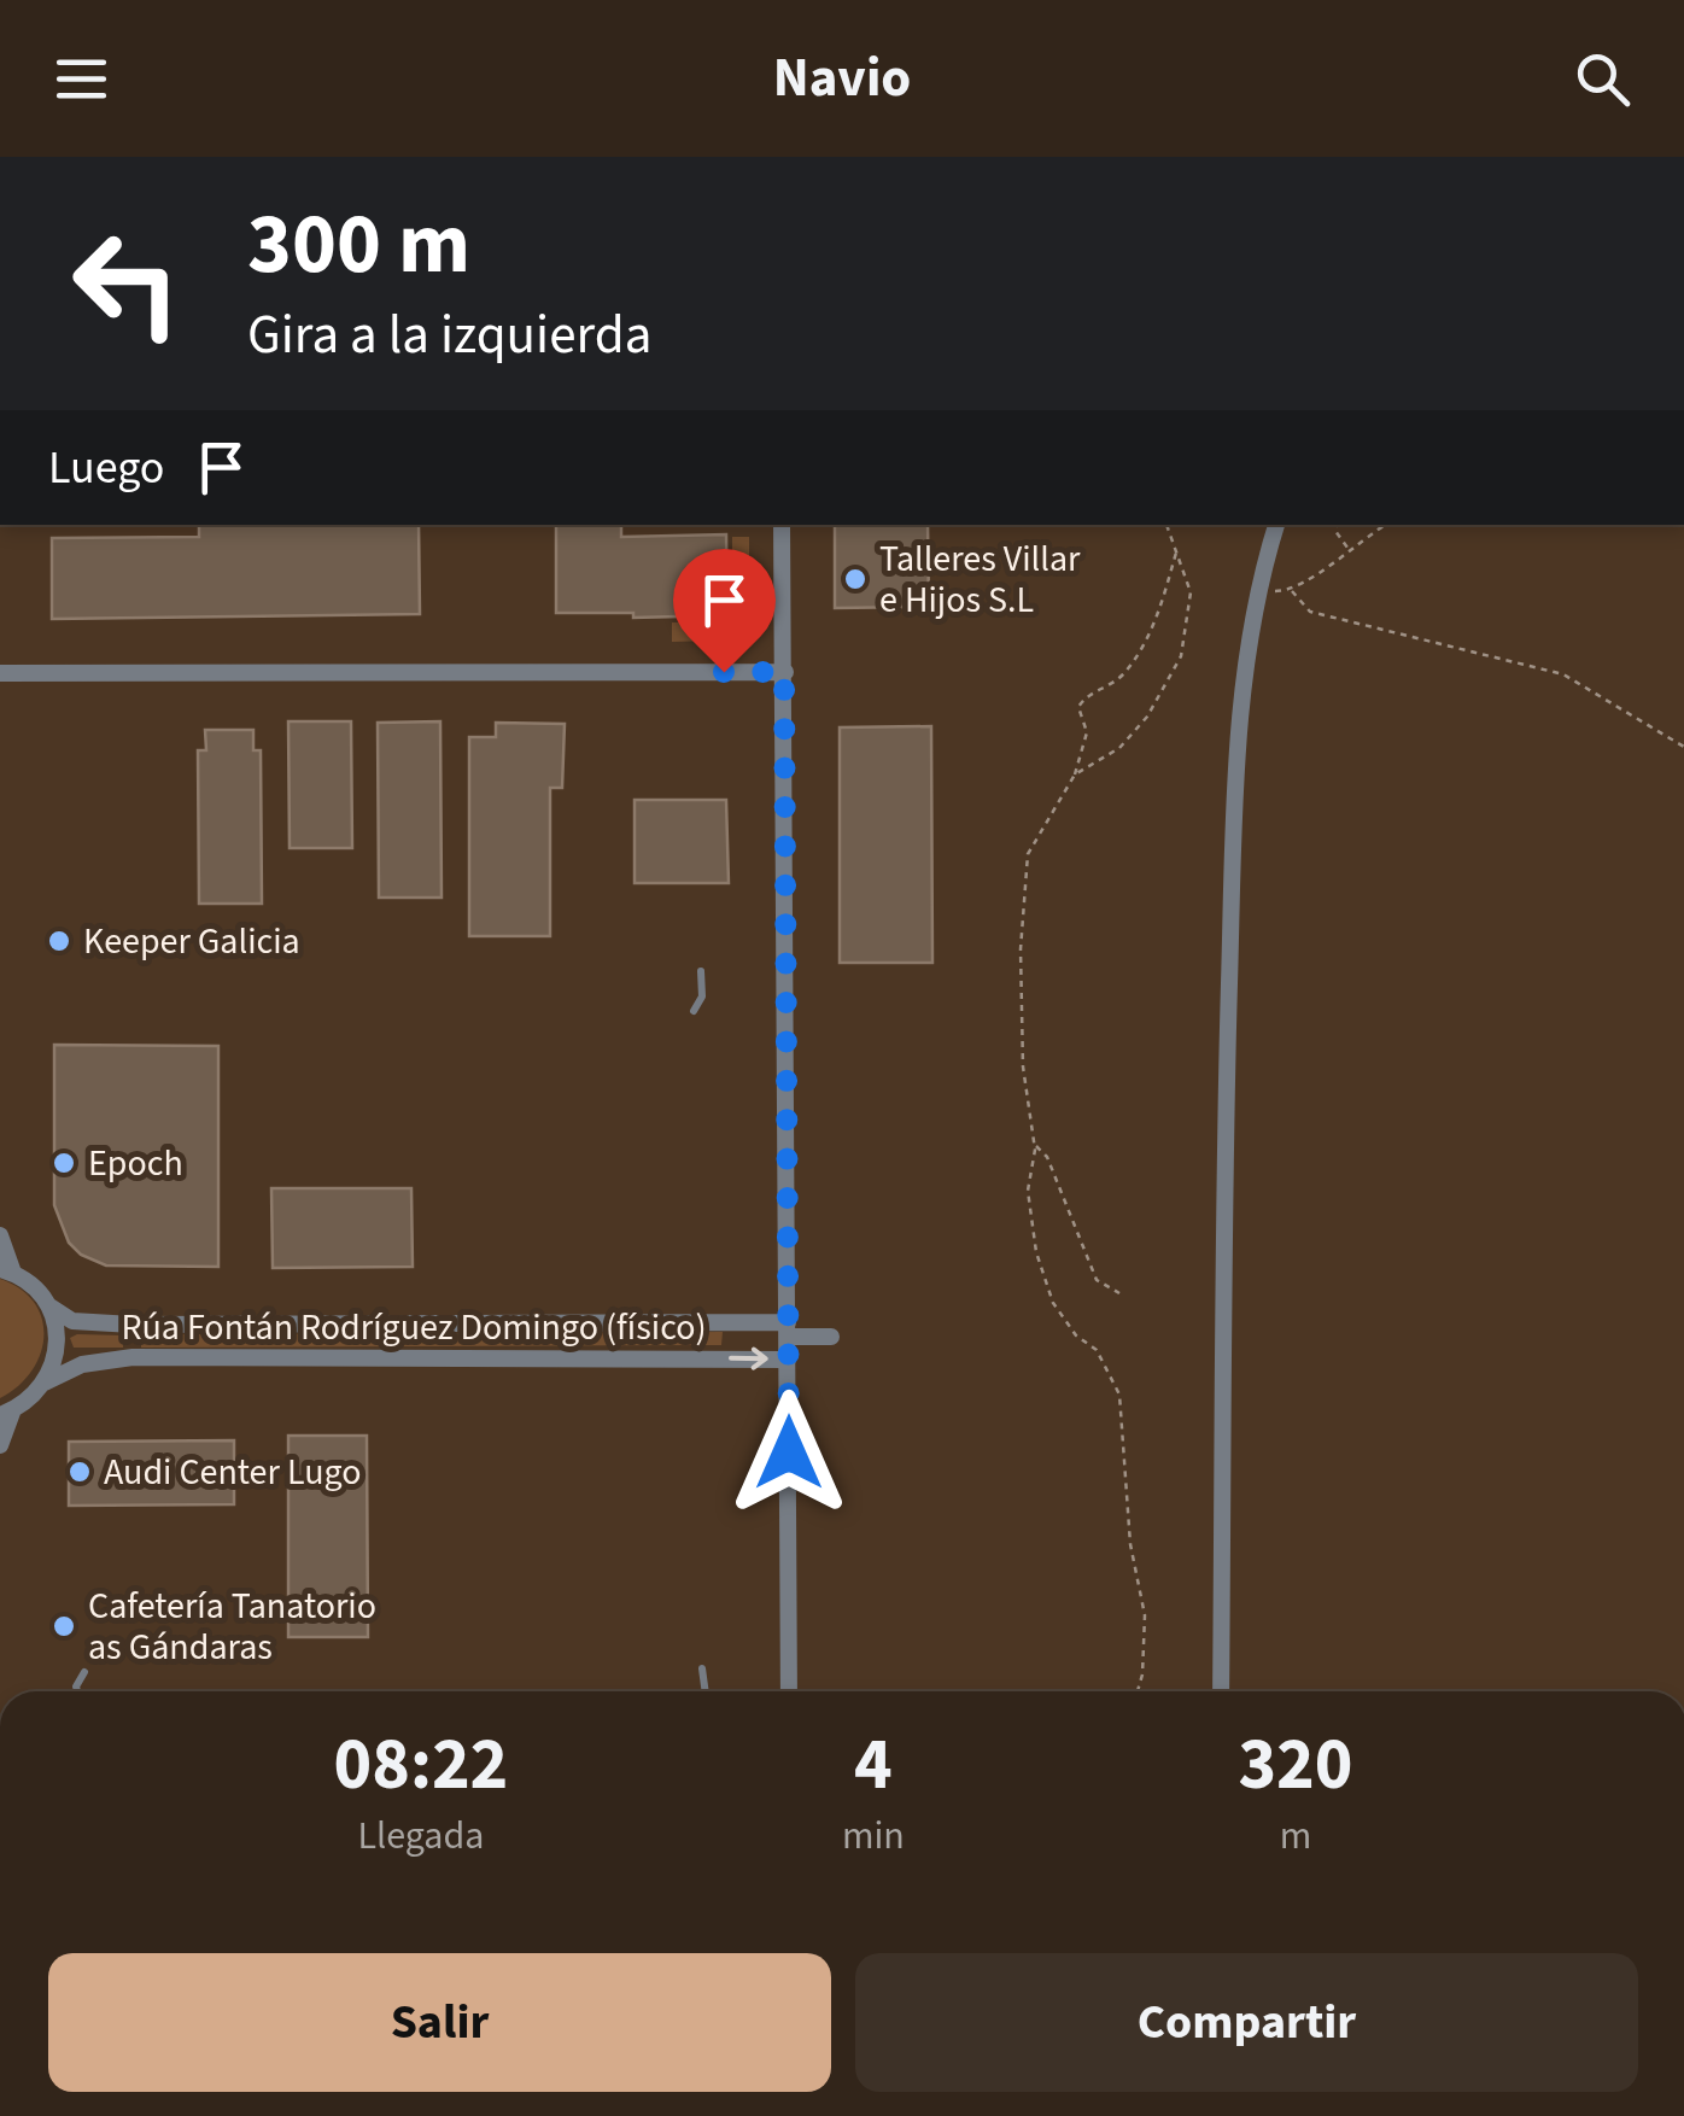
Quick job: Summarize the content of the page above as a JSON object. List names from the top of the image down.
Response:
{
  "streets": {
    "street": ["Rúa Fontán Rodríguez Domingo (físico)"]
  },
  "places": [
    "Talleres Villar e Hijos S.L",
    "Keeper Galicia",
    "Epoch",
    "Audi Center Lugo",
    "Cafetería Tanatorio as Gándaras"
  ],
  "page": {
    "header": "Navio",
    "turn": ["300 m", "Gira a la izquierda"],
    "then": "Luego",
    "eta": [
      "08:22",
      "Llegada",
      "4",
      "min",
      "320",
      "m"
    ],
    "buttons": ["Salir", "Compartir"]
  }
}
